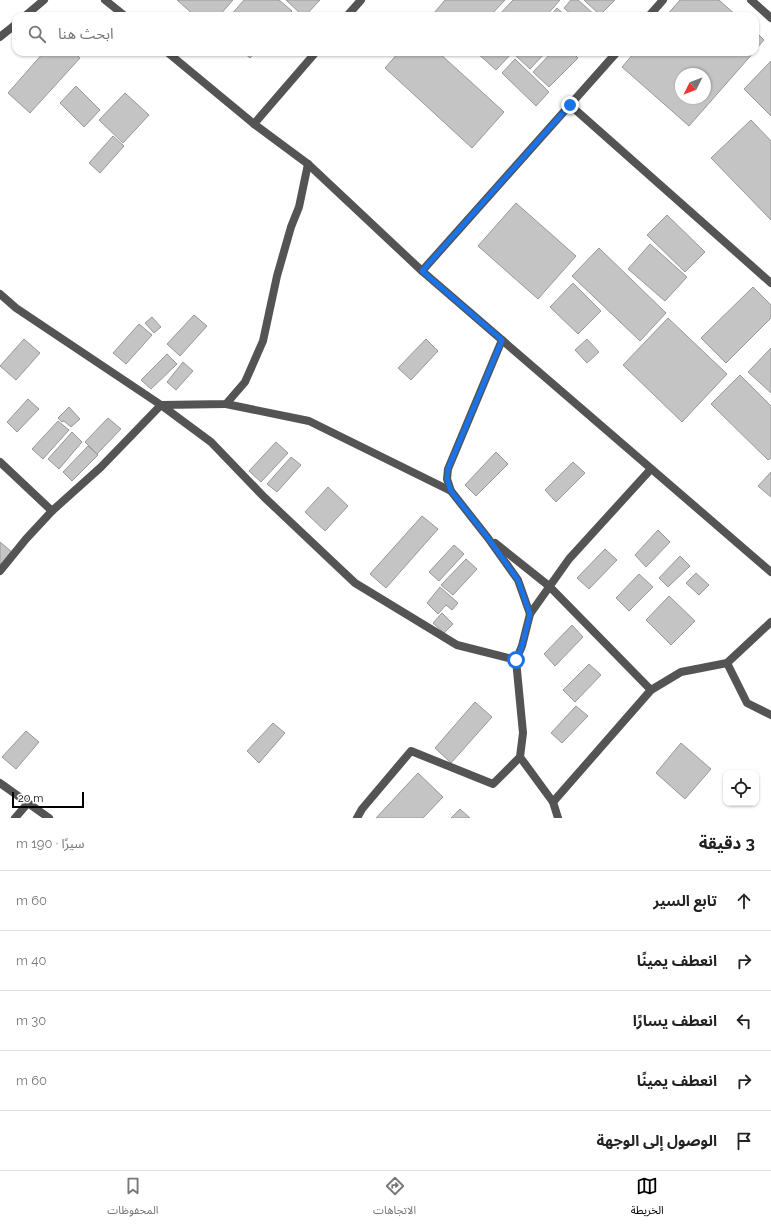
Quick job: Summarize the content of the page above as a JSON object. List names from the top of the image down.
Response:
{
  "scale_bar": "20 m",
  "north": "bottom left",
  "page": {
    "search": "ابحث هنا",
    "scale": "20 m",
    "heading": ["3 دقيقة", "سيرًا · 190 m"],
    "list": [
      ["تابع السير", "60 m"],
      ["انعطف يمينًا", "40 m"],
      ["انعطف يسارًا", "30 m"],
      ["انعطف يمينًا", "60 m"],
      "الوصول إلى الوجهة"
    ],
    "nav": ["الخريطة", "الاتجاهات", "المحفوظات"]
  }
}
